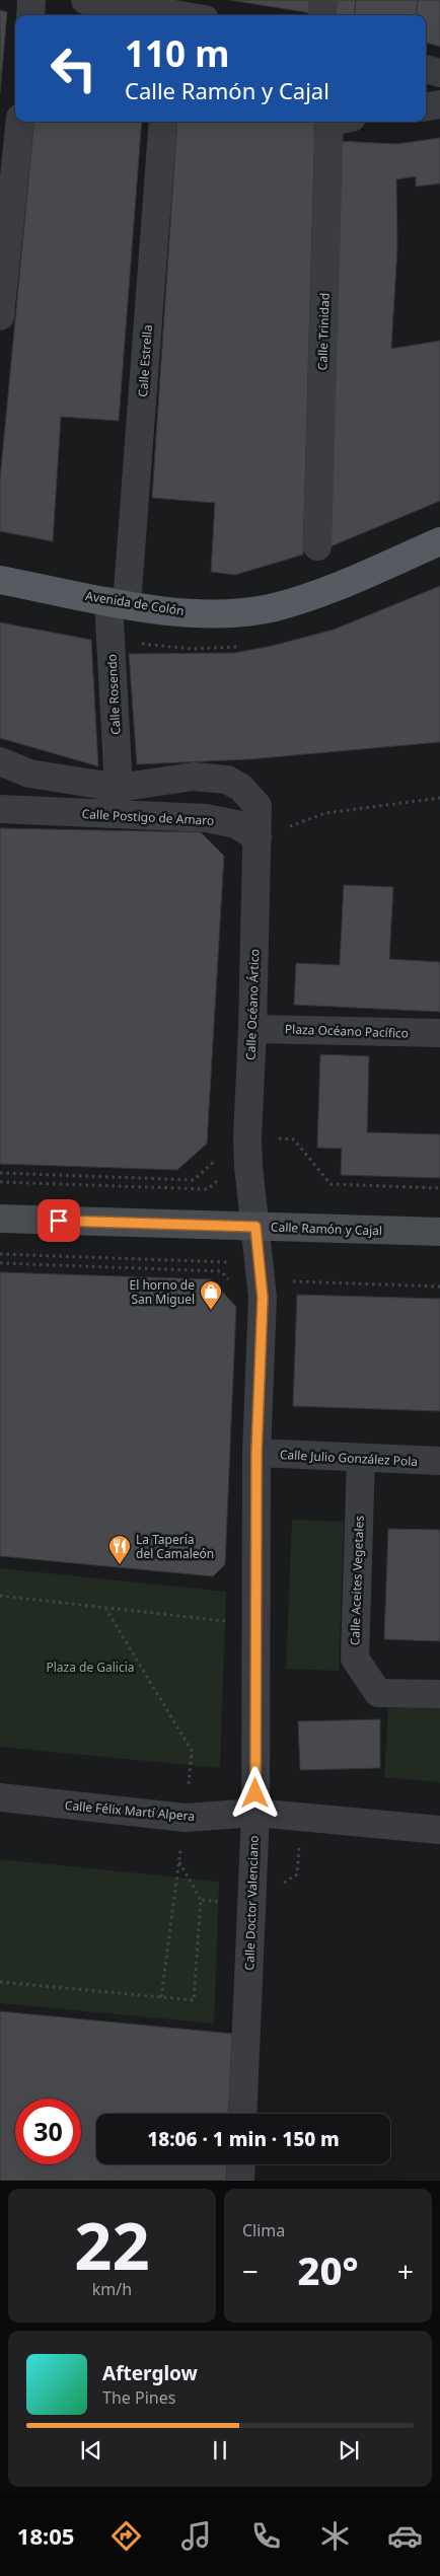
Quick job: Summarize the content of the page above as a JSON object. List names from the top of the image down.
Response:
{
  "streets": {
    "main road": ["Avenida de Colón", "Calle Ramón y Cajal"],
    "street": [
      "Calle Trinidad",
      "Calle Estrella",
      "Calle Rosendo",
      "Calle Postigo de Amaro",
      "Calle Océano Ártico",
      "Plaza Océano Pacífico",
      "Calle Julio González Pola",
      "Calle Aceites Vegetales",
      "Calle Félix Martí Alpera",
      "Calle Doctor Valenciano"
    ]
  },
  "crossings": [
    ["Calle Estrella", "Avenida de Colón"],
    ["Calle Estrella", "Calle Rosendo"],
    ["Avenida de Colón", "Calle Rosendo"],
    ["Calle Rosendo", "Calle Océano Ártico"],
    ["Calle Postigo de Amaro", "Calle Océano Ártico"],
    ["Calle Océano Ártico", "Plaza Océano Pacífico"],
    ["Calle Océano Ártico", "Calle Ramón y Cajal"],
    ["Calle Océano Ártico", "Calle Doctor Valenciano"],
    ["Calle Ramón y Cajal", "Calle Doctor Valenciano"],
    ["Calle Julio González Pola", "Calle Aceites Vegetales"],
    ["Calle Julio González Pola", "Calle Doctor Valenciano"],
    ["Calle Félix Martí Alpera", "Calle Doctor Valenciano"]
  ],
  "parks": ["Plaza de Galicia"],
  "places": {
    "shop": ["El horno de San Miguel"],
    "restaurant": ["La Tapería del Camaleón"]
  },
  "page": {
    "turn": ["110 m", "Calle Ramón y Cajal"],
    "limit": "30",
    "trip": "18:06 · 1 min · 150 m",
    "tile": [
      ["22", "km/h"],
      "Clima"
    ],
    "heat": ["−", "20°", "+"],
    "song": ["Afterglow", "The Pines"],
    "tabs": "18:05"
  }
}
